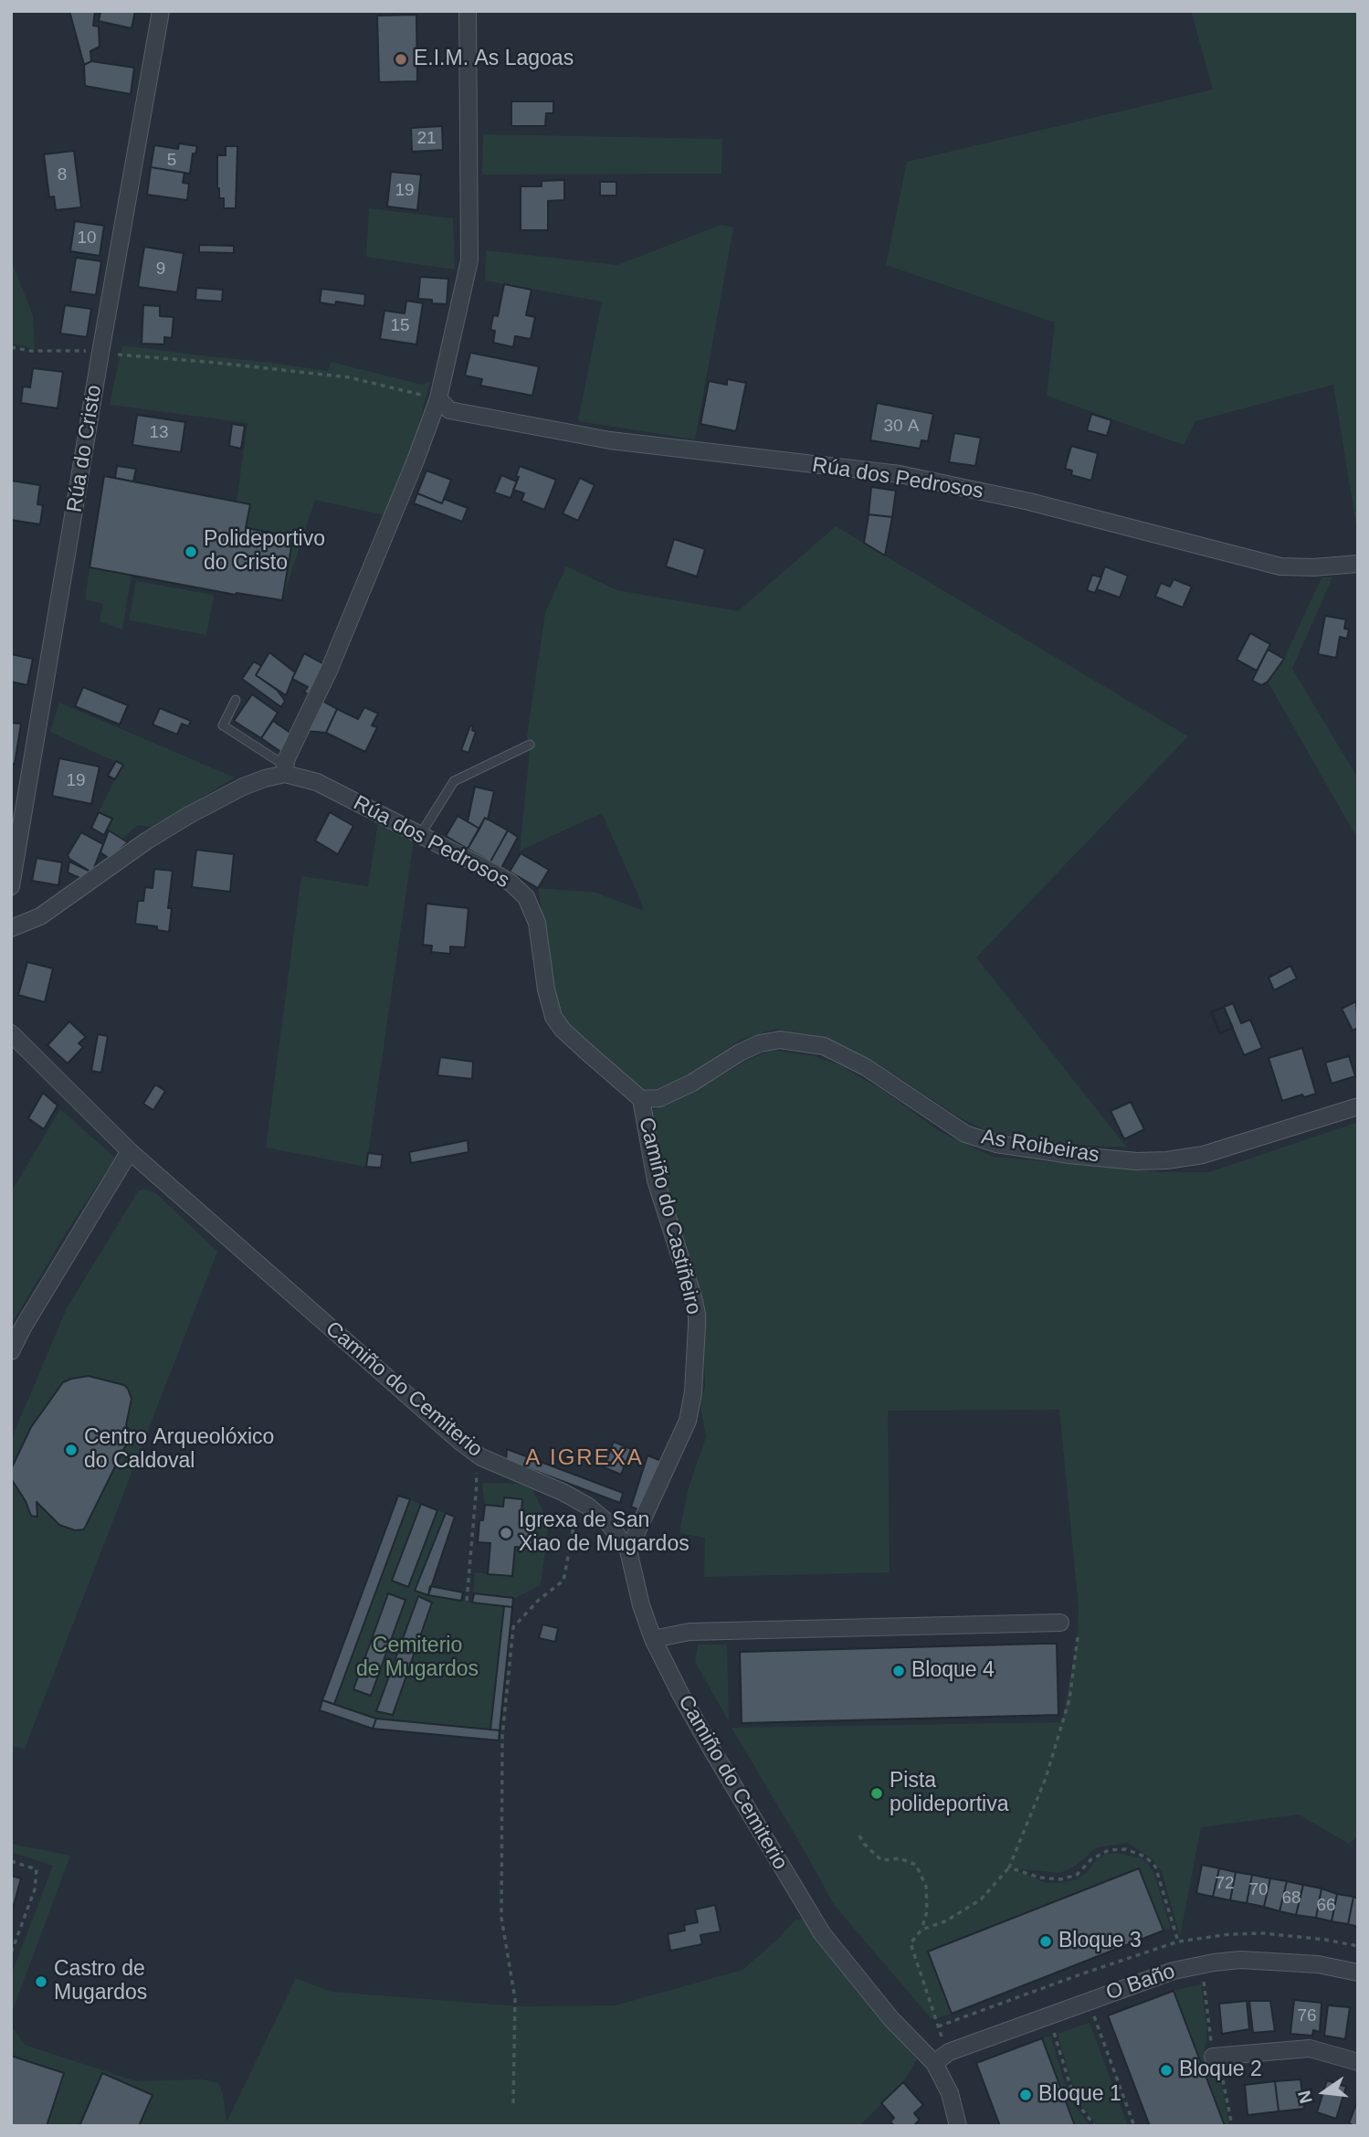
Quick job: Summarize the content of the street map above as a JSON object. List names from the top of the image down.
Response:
{
  "streets": {
    "street": [
      "Rúa do Cristo",
      "Rúa dos Pedrosos",
      "As Roibeiras",
      "Camiño do Castiñeiro",
      "Camiño do Cemiterio",
      "O Baño"
    ]
  },
  "crossings": [
    ["Rúa dos Pedrosos", "As Roibeiras"],
    ["Rúa dos Pedrosos", "Camiño do Castiñeiro"],
    ["As Roibeiras", "Camiño do Castiñeiro"],
    ["Camiño do Castiñeiro", "Camiño do Cemiterio"],
    ["Camiño do Cemiterio", "O Baño"]
  ],
  "districts": ["A IGREXA"],
  "parks": ["Cemiterio de Mugardos"],
  "places": [
    "E.I.M. As Lagoas",
    "Polideportivo do Cristo",
    "Centro Arqueolóxico do Caldoval",
    "Igrexa de San Xiao de Mugardos",
    "Bloque 4",
    "Pista polideportiva",
    "Bloque 3",
    "Castro de Mugardos",
    "Bloque 2",
    "Bloque 1"
  ],
  "house_numbers": [
    "21",
    "5",
    "8",
    "19",
    "10",
    "9",
    "15",
    "30 A",
    "13",
    "19",
    "72",
    "70",
    "68",
    "66",
    "76"
  ],
  "north": "left"
}
